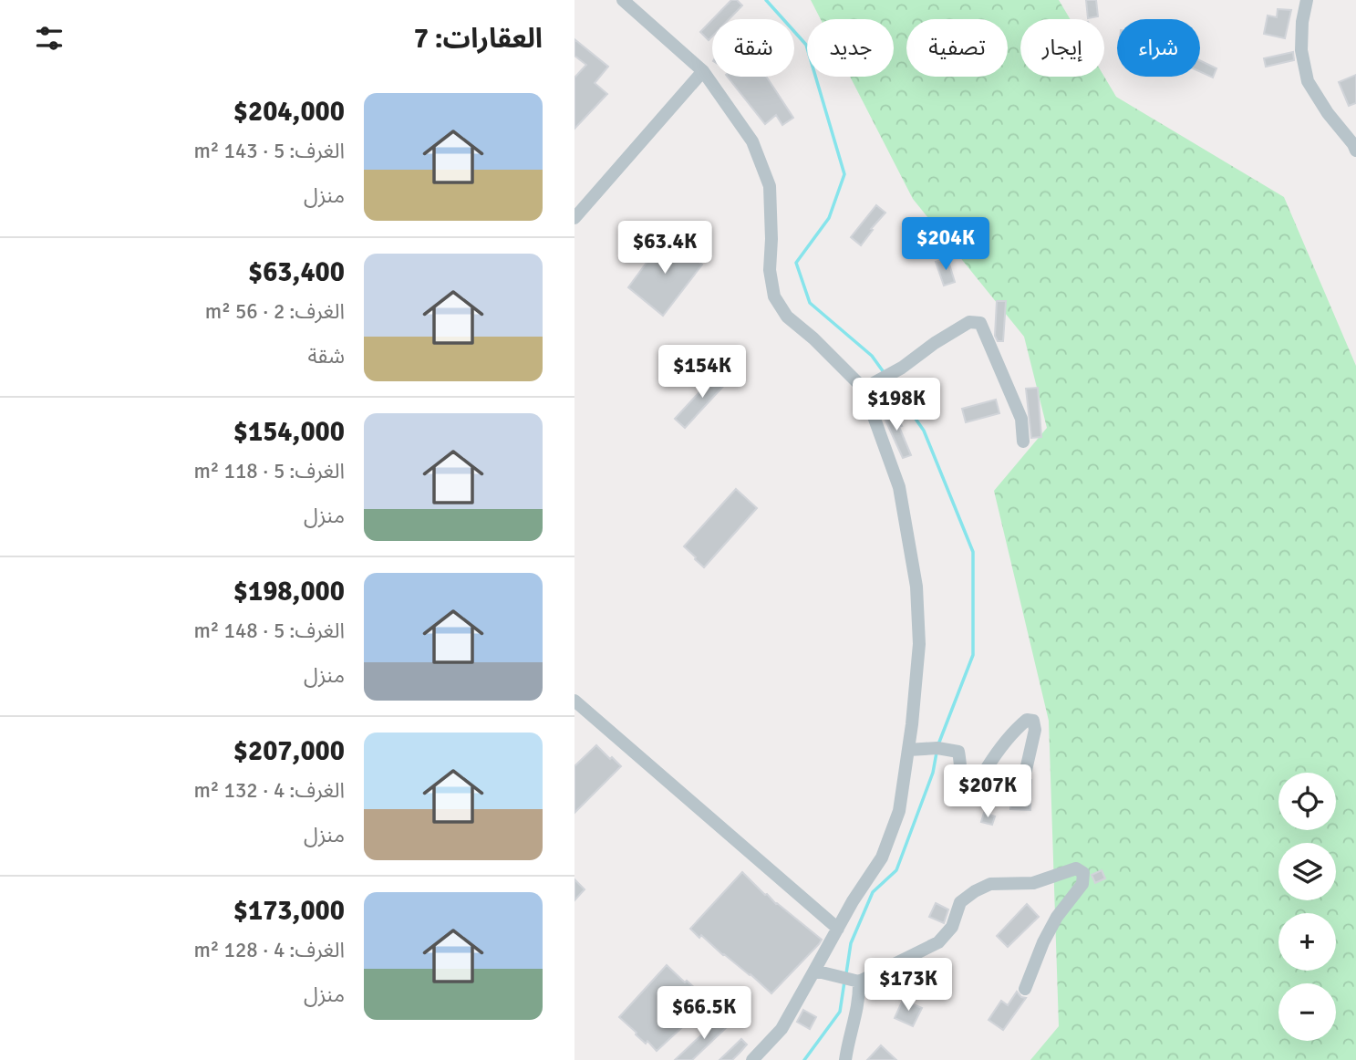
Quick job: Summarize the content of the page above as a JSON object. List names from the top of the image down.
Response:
{
  "page": {
    "heading": "العقارات: 7",
    "chip": [
      "شراء",
      "إيجار",
      "تصفية",
      "جديد",
      "شقة"
    ],
    "list": [
      {
        "name": "$204,000",
        "note": "الغرف: 5 · 143 m² · منزل"
      },
      {
        "name": "$63,400",
        "note": "الغرف: 2 · 56 m² · شقة"
      },
      {
        "name": "$154,000",
        "note": "الغرف: 5 · 118 m² · منزل"
      },
      {
        "name": "$198,000",
        "note": "الغرف: 5 · 148 m² · منزل"
      },
      {
        "name": "$207,000",
        "note": "الغرف: 4 · 132 m² · منزل"
      },
      {
        "name": "$173,000",
        "note": "الغرف: 4 · 128 m² · منزل"
      }
    ],
    "price": [
      "$204K",
      "$63.4K",
      "$154K",
      "$198K",
      "$207K",
      "$173K",
      "$66.5K"
    ],
    "map_buttons": ["+", "−"]
  }
}
